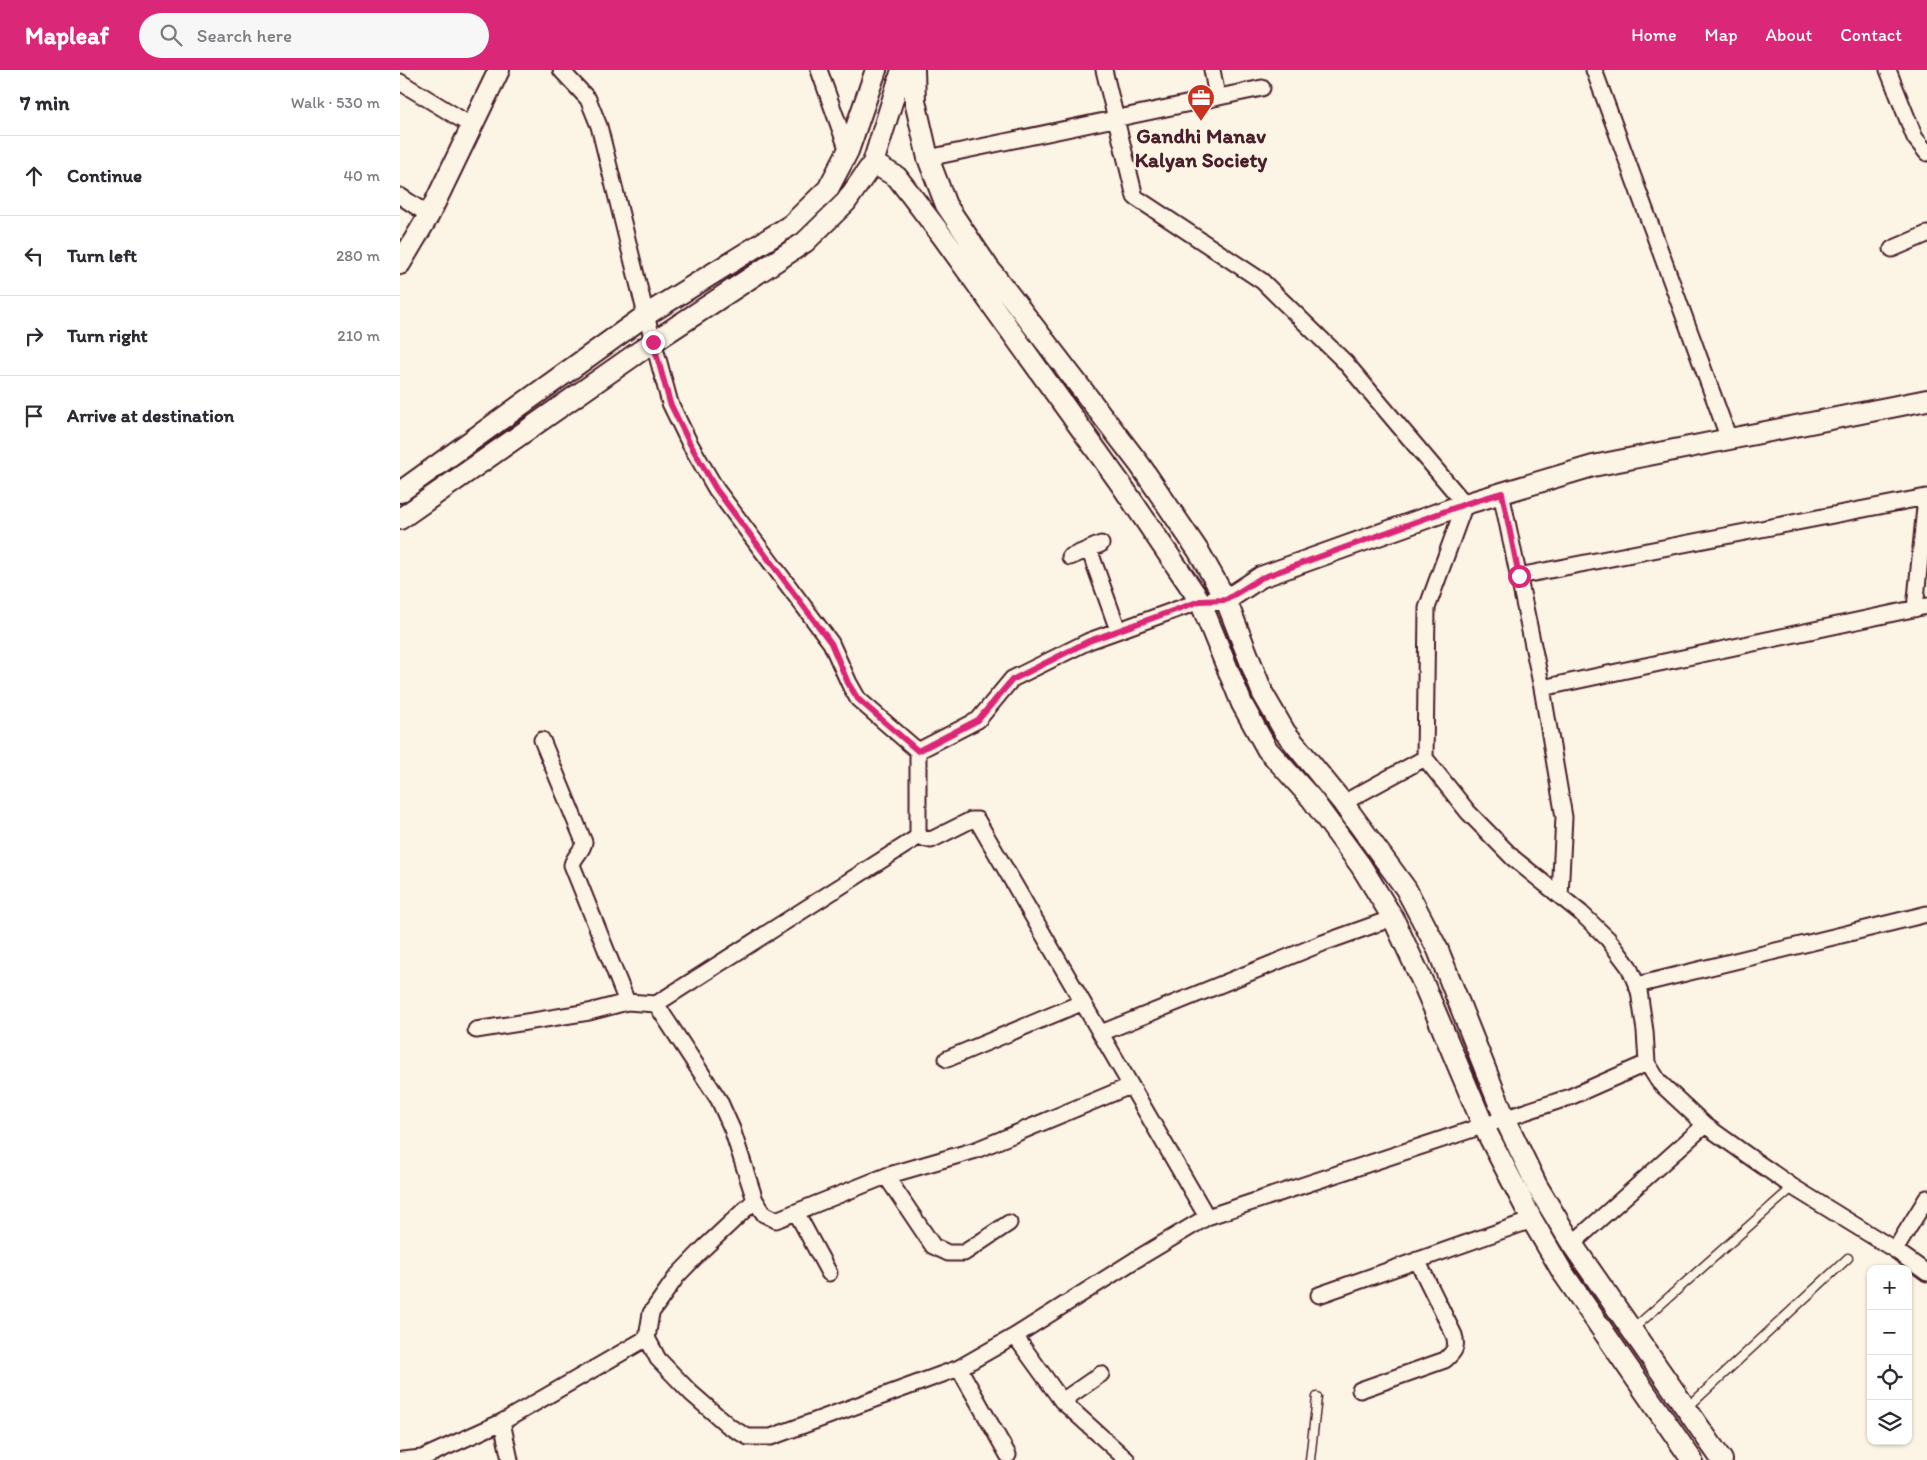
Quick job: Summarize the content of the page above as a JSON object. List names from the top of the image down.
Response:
{
  "places": {
    "office": ["Gandhi Manav Kalyan Society"]
  },
  "page": {
    "header": "Mapleaf",
    "search": "Search here",
    "nav": [
      "Home",
      "Map",
      "About",
      "Contact"
    ],
    "heading": ["7 min", "Walk · 530 m"],
    "list": [
      ["Continue", "40 m"],
      ["Turn left", "280 m"],
      ["Turn right", "210 m"],
      "Arrive at destination"
    ],
    "map_buttons": ["+", "−"]
  }
}
